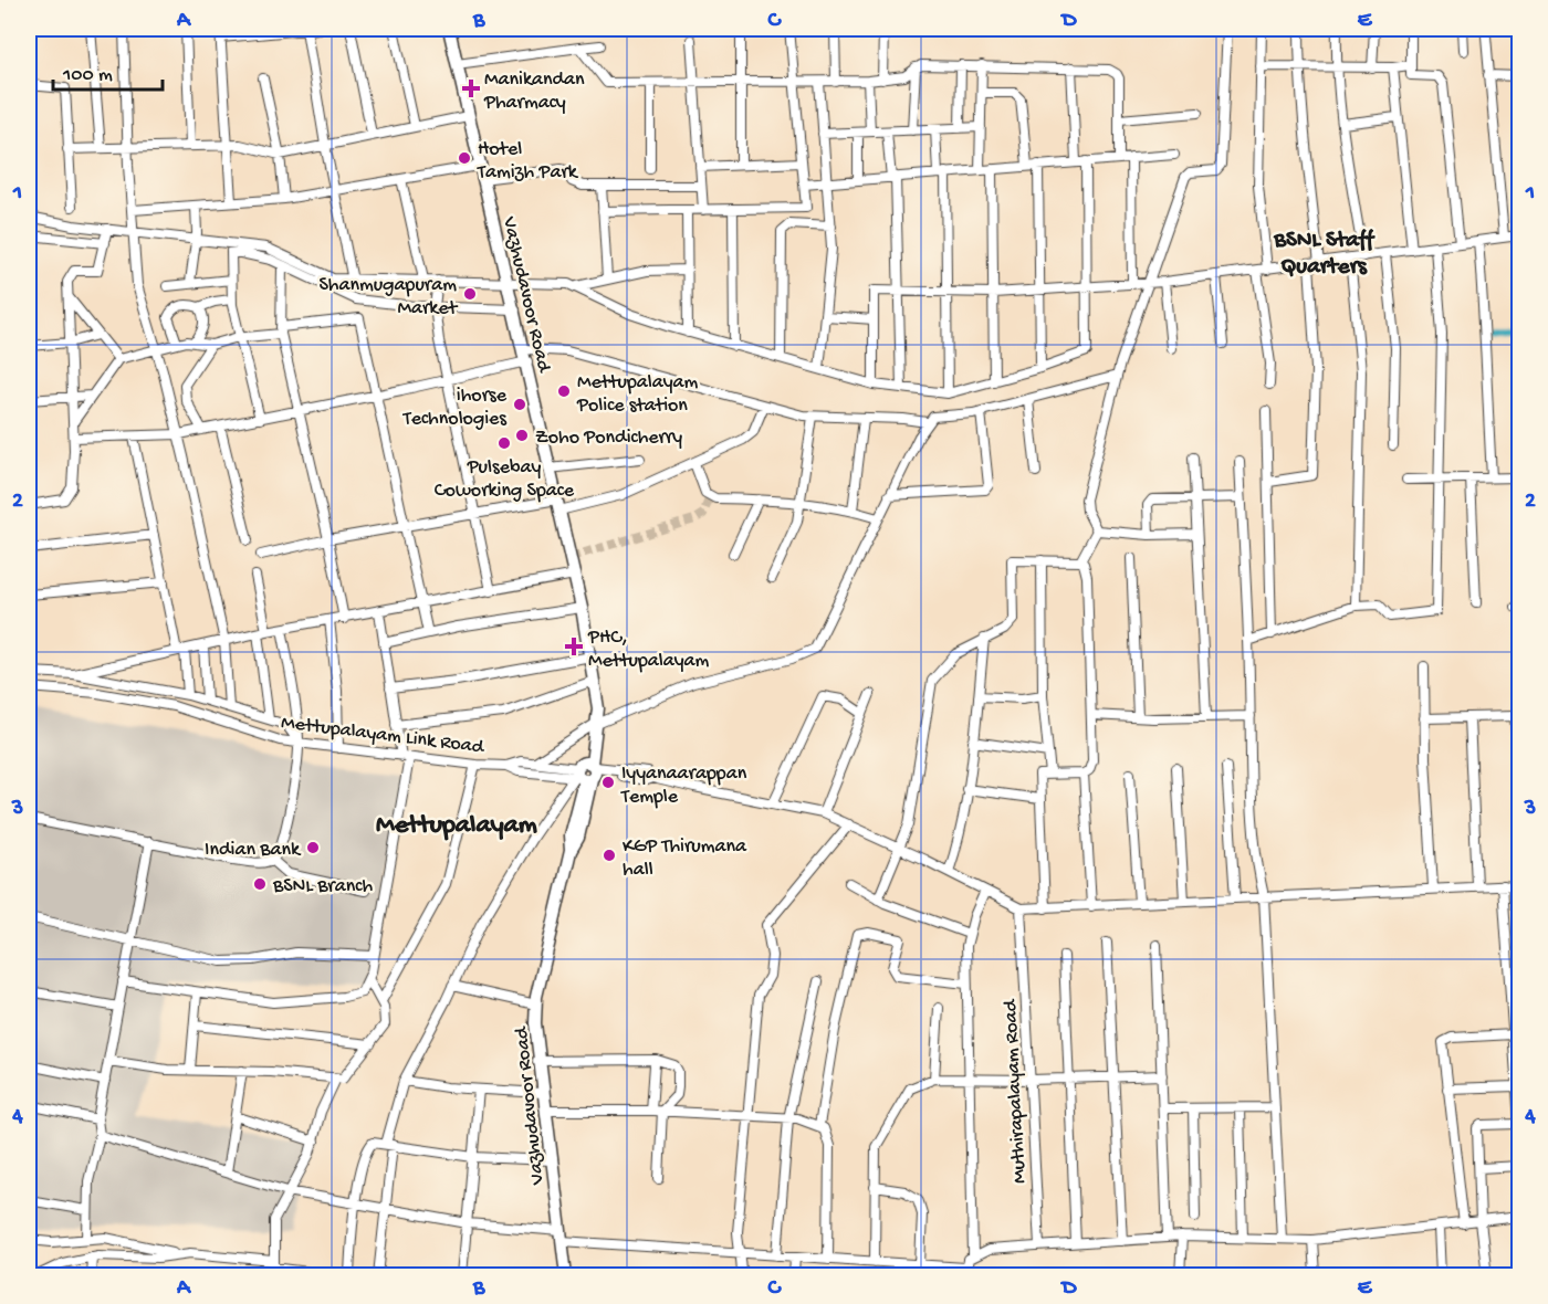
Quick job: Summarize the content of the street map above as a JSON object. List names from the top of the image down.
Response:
{
  "streets": {
    "main road": ["Vazhudavoor Road"],
    "street": ["Mettupalayam Link Road", "Muthirapalayam Road"]
  },
  "crossings": [
    ["Vazhudavoor Road", "Mettupalayam Link Road"]
  ],
  "districts": ["BSNL Staff Quarters", "Mettupalayam"],
  "places": {
    "health": ["Manikandan Pharmacy", "PHC, Mettupalayam"],
    "other": [
      "Hotel Tamizh Park",
      "Shanmugapuram Market",
      "Mettupalayam Police station",
      "ihorse Technologies",
      "Zoho Pondicherry",
      "Pulsebay Coworking Space",
      "Iyyanaarappan Temple",
      "Indian Bank",
      "KGP Thirumana hall",
      "BSNL Branch"
    ]
  },
  "scale_bar": "100 m",
  "grid": {
    "columns": [
      "A",
      "B",
      "C",
      "D",
      "E"
    ],
    "rows": [
      "1",
      "2",
      "3",
      "4"
    ]
  }
}
